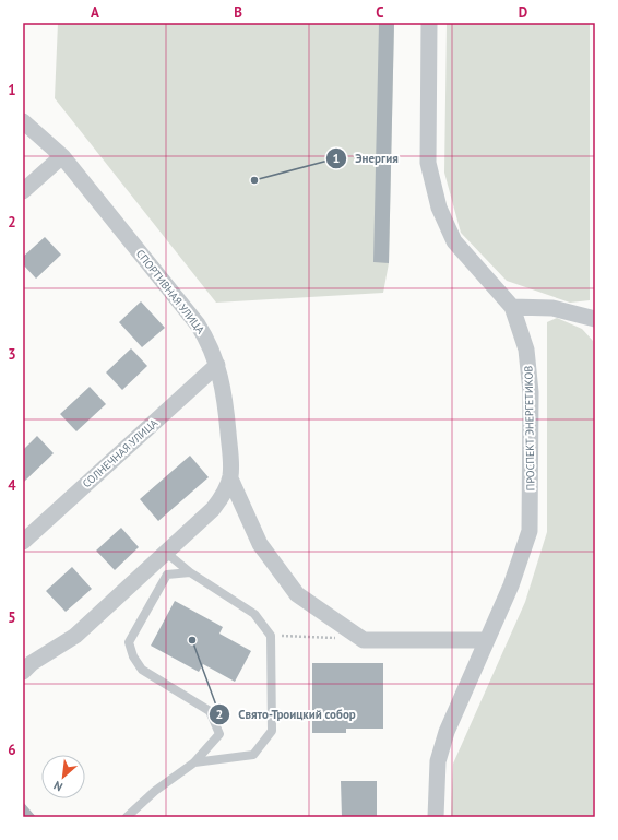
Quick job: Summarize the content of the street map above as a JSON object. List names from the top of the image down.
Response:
{
  "streets": {
    "street": ["СПОРТИВНАЯ УЛИЦА", "ПРОСПЕКТ ЭНЕРГЕТИКОВ", "СОЛНЕЧНАЯ УЛИЦА"]
  },
  "crossings": [
    ["СПОРТИВНАЯ УЛИЦА", "СОЛНЕЧНАЯ УЛИЦА"]
  ],
  "places": ["Энергия", "Свято-Троицкий собор"],
  "north": "bottom left",
  "grid": {
    "columns": [
      "A",
      "B",
      "C",
      "D"
    ],
    "rows": [
      "1",
      "2",
      "3",
      "4",
      "5",
      "6"
    ]
  }
}
